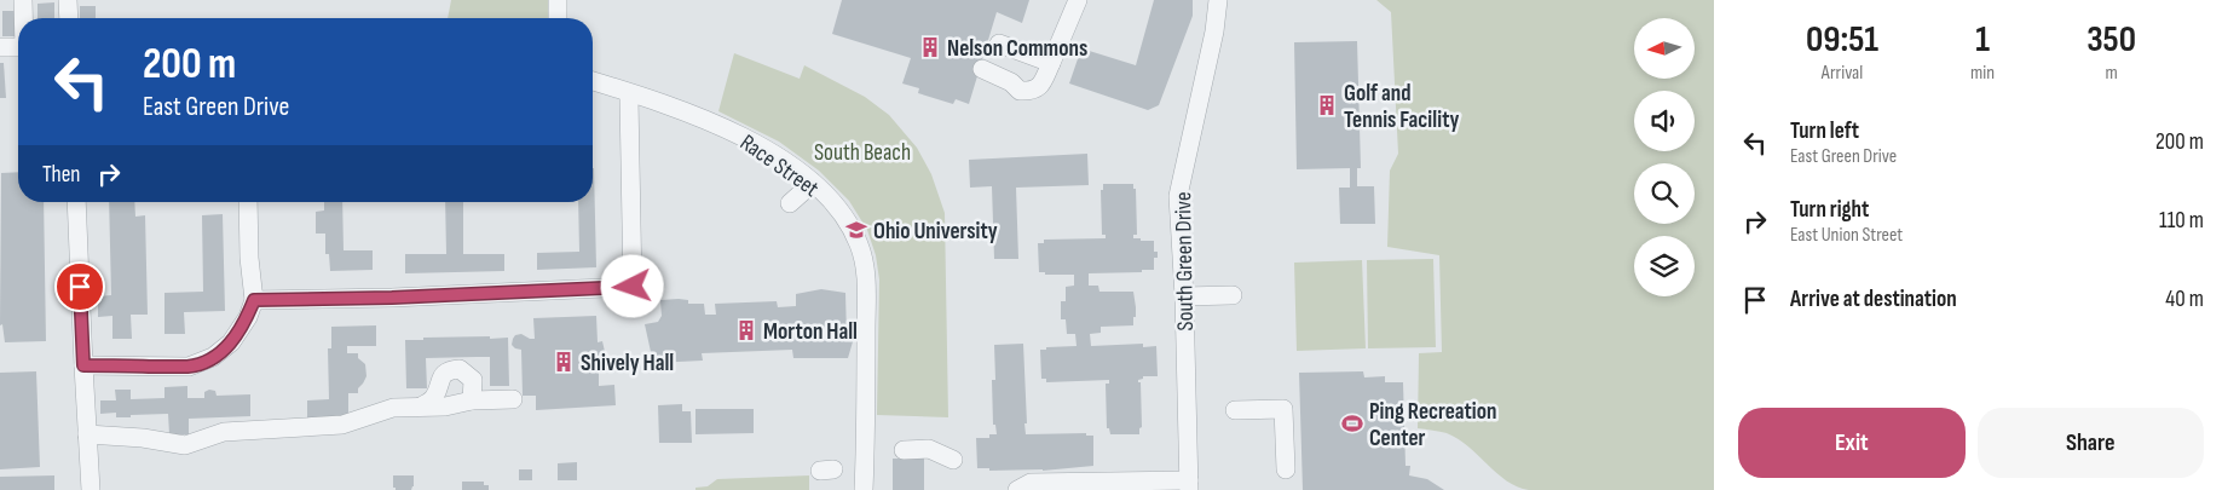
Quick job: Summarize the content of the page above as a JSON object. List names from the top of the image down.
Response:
{
  "streets": {
    "street": ["Race Street", "South Green Drive"]
  },
  "parks": ["South Beach"],
  "places": {
    "building": [
      "Nelson Commons",
      "Golf and Tennis Facility",
      "Morton Hall",
      "Shively Hall"
    ],
    "school or university": ["Ohio University"],
    "sports": ["Ping Recreation Center"]
  },
  "north": "left",
  "page": {
    "eta": [
      "09:51",
      "Arrival",
      "1",
      "min",
      "350",
      "m"
    ],
    "turn": ["200 m", "East Green Drive"],
    "list": [
      {
        "name": "Turn left",
        "note": "East Green Drive",
        "value": "200 m"
      },
      {
        "name": "Turn right",
        "note": "East Union Street",
        "value": "110 m"
      },
      {
        "name": "Arrive at destination",
        "value": "40 m"
      }
    ],
    "then": "Then",
    "buttons": ["Exit", "Share"]
  }
}
